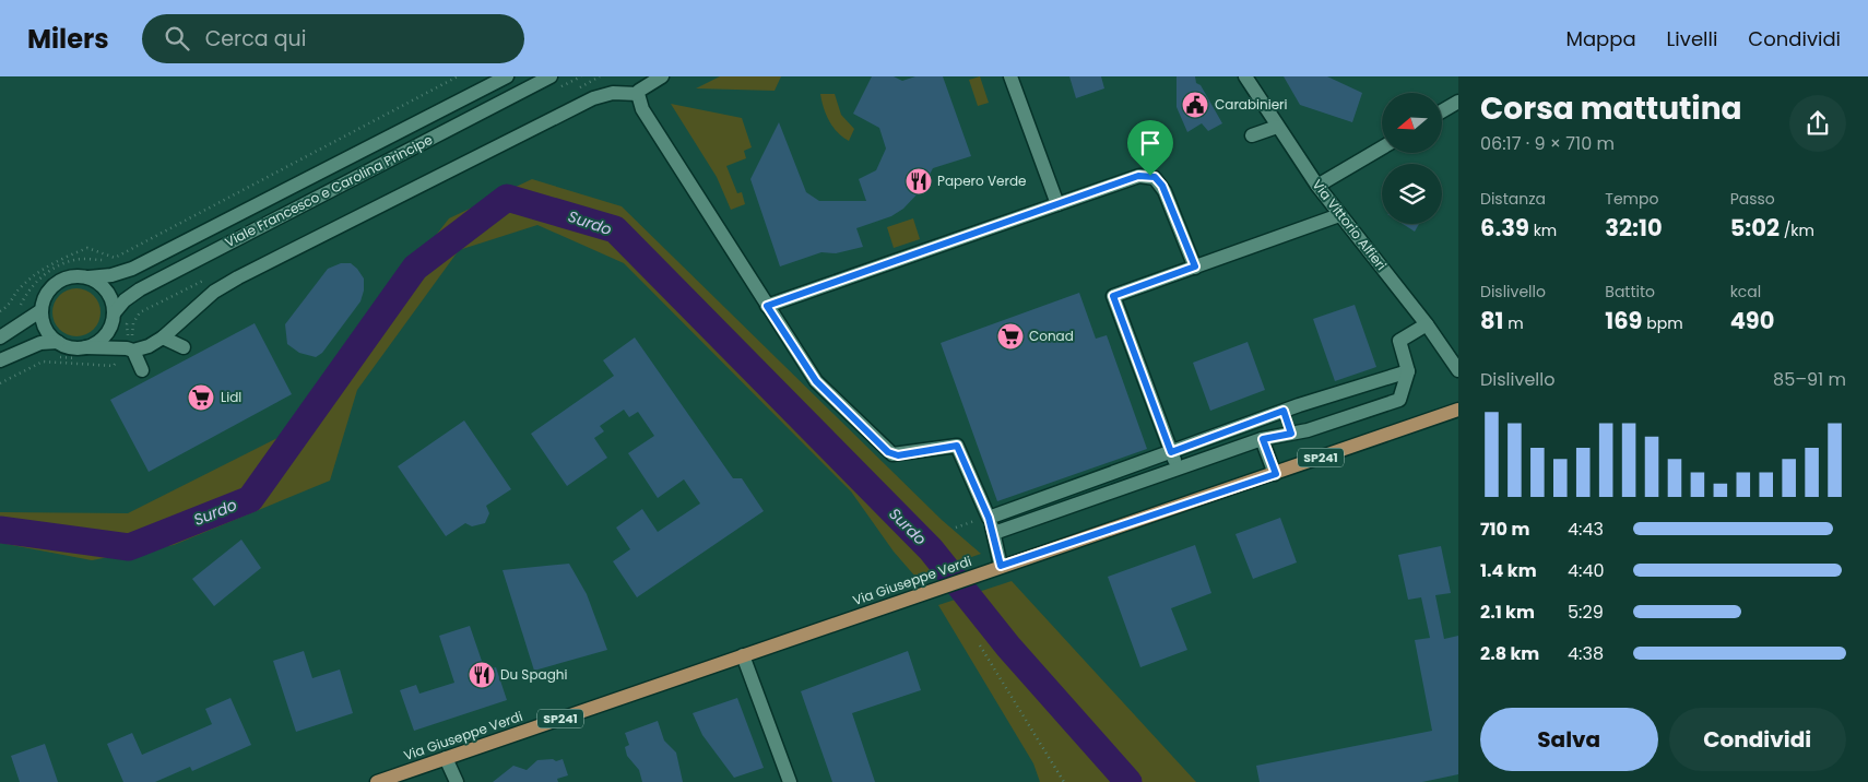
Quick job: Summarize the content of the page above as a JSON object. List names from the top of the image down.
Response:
{
  "streets": {
    "main road": ["SP241", "Via Giuseppe Verdi"],
    "street": ["Viale Francesco e Carolina Principe", "Via Vittorio Alfieri"]
  },
  "water": ["Surdo"],
  "places": {
    "public building": ["Carabinieri"],
    "restaurant": ["Papero Verde", "Du Spaghi"],
    "supermarket": ["Conad", "Lidl"]
  },
  "north": "left",
  "page": {
    "header": "Milers",
    "search": "Cerca qui",
    "nav": ["Mappa", "Livelli", "Condividi"],
    "heading": ["Corsa mattutina", "06:17 · 9 × 710 m"],
    "stats": [
      ["Distanza", "6.39 km"],
      ["Tempo", "32:10"],
      ["Passo", "5:02 /km"],
      ["Dislivello", "81 m"],
      ["Battito", "169 bpm"],
      ["kcal", "490"]
    ],
    "chart": ["Dislivello", "85–91 m"],
    "list": [
      {
        "name": "710 m",
        "note": "4:43"
      },
      {
        "name": "1.4 km",
        "note": "4:40"
      },
      {
        "name": "2.1 km",
        "note": "5:29"
      },
      {
        "name": "2.8 km",
        "note": "4:38"
      }
    ],
    "buttons": ["Salva", "Condividi"]
  }
}
